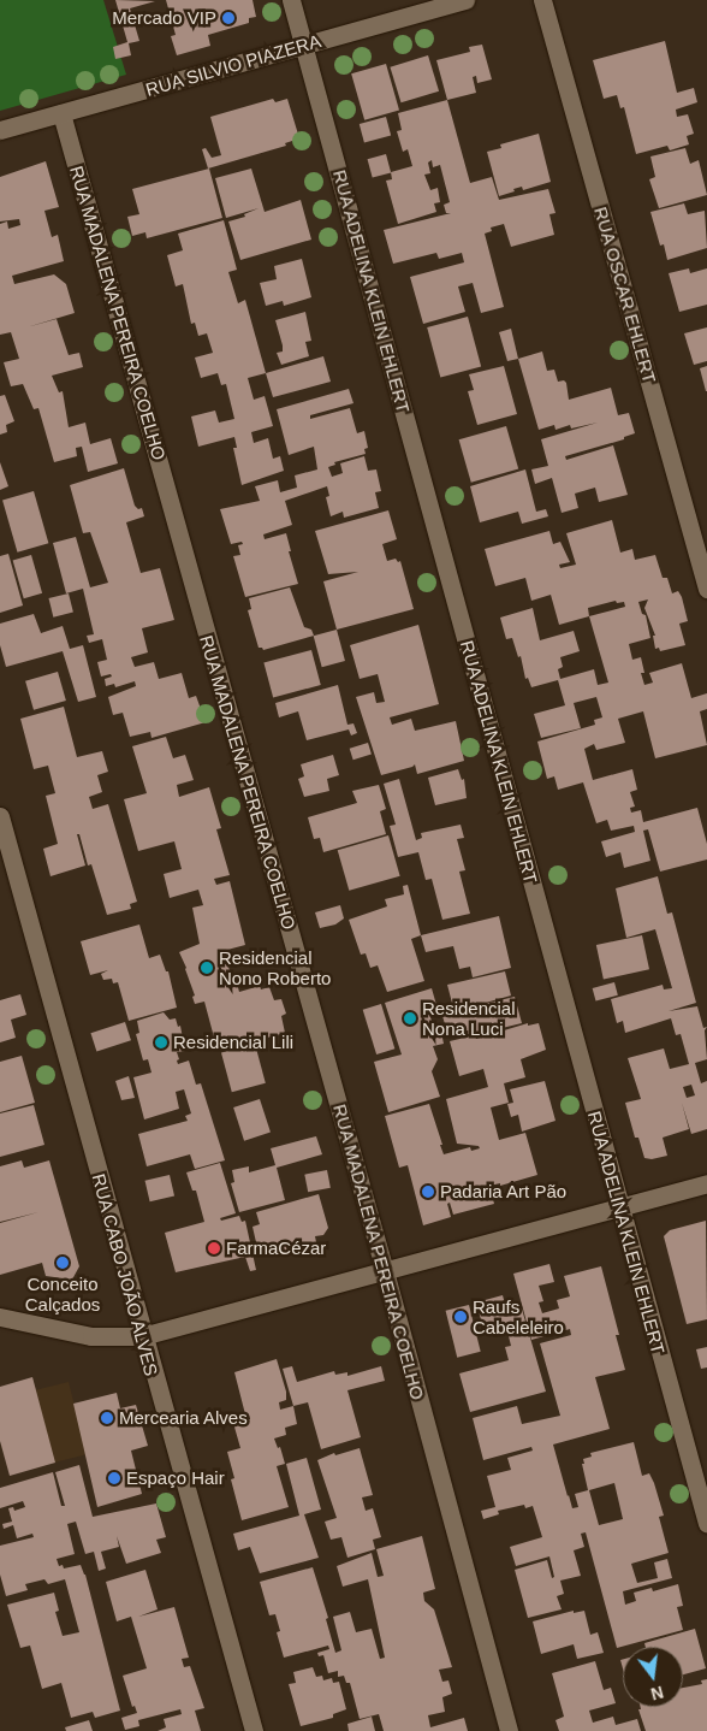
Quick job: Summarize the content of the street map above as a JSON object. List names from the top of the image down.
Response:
{
  "streets": {
    "street": [
      "RUA SILVIO PIAZERA",
      "RUA ADELINA KLEIN EHLERT",
      "RUA OSCAR EHLERT",
      "RUA MADALENA PEREIRA COELHO",
      "RUA CABO JOÃO ALVES"
    ]
  },
  "crossings": [
    ["RUA SILVIO PIAZERA", "RUA ADELINA KLEIN EHLERT"],
    ["RUA SILVIO PIAZERA", "RUA MADALENA PEREIRA COELHO"]
  ],
  "places": [
    "Mercado VIP",
    "Residencial Nono Roberto",
    "Residencial Nona Luci",
    "Residencial Lili",
    "Padaria Art Pão",
    "FarmaCézar",
    "Conceito Calçados",
    "Raufs Cabeleleiro",
    "Mercearia Alves",
    "Espaço Hair"
  ],
  "north": "bottom"
}
